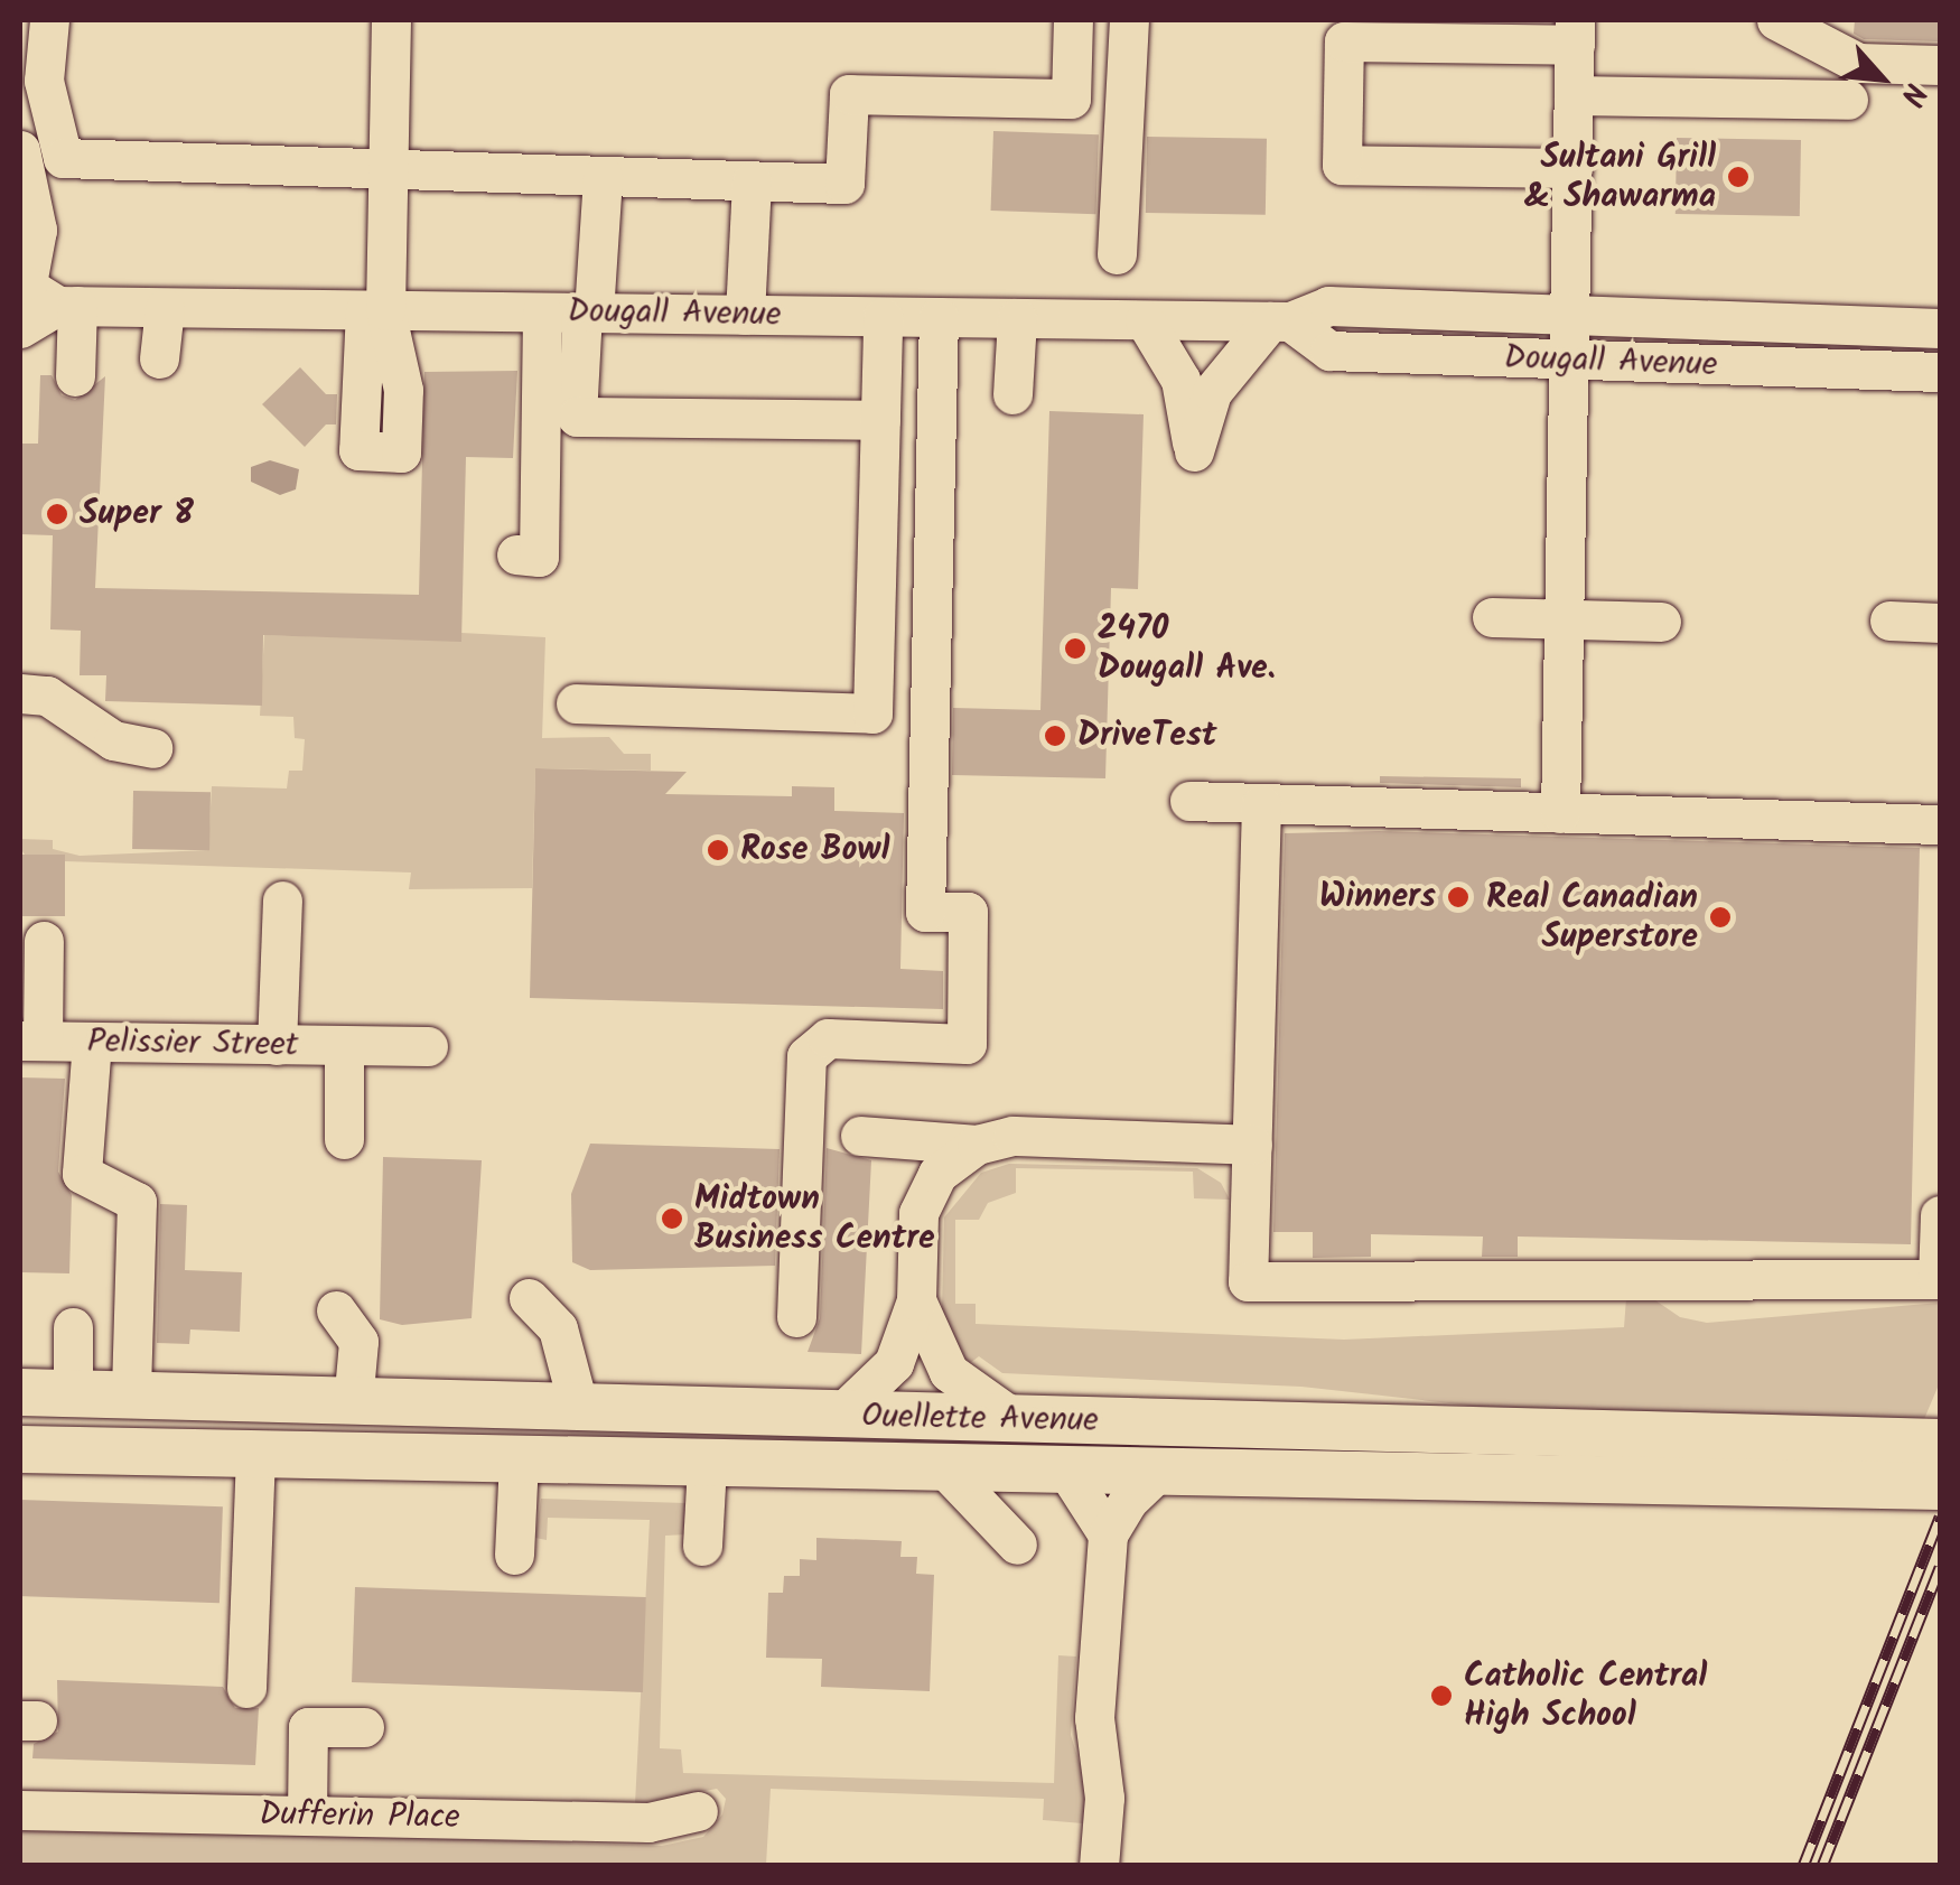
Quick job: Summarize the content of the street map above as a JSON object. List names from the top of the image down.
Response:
{
  "streets": {
    "main road": ["Ouellette Avenue"],
    "street": ["Dougall Avenue", "Pelissier Street", "Dufferin Place"]
  },
  "places": [
    "Sultani Grill & Shawarma",
    "Super 8",
    "2470 Dougall Ave.",
    "DriveTest",
    "Rose Bowl",
    "Winners",
    "Real Canadian Superstore",
    "Midtown Business Centre",
    "Catholic Central High School"
  ],
  "north": "bottom right"
}
